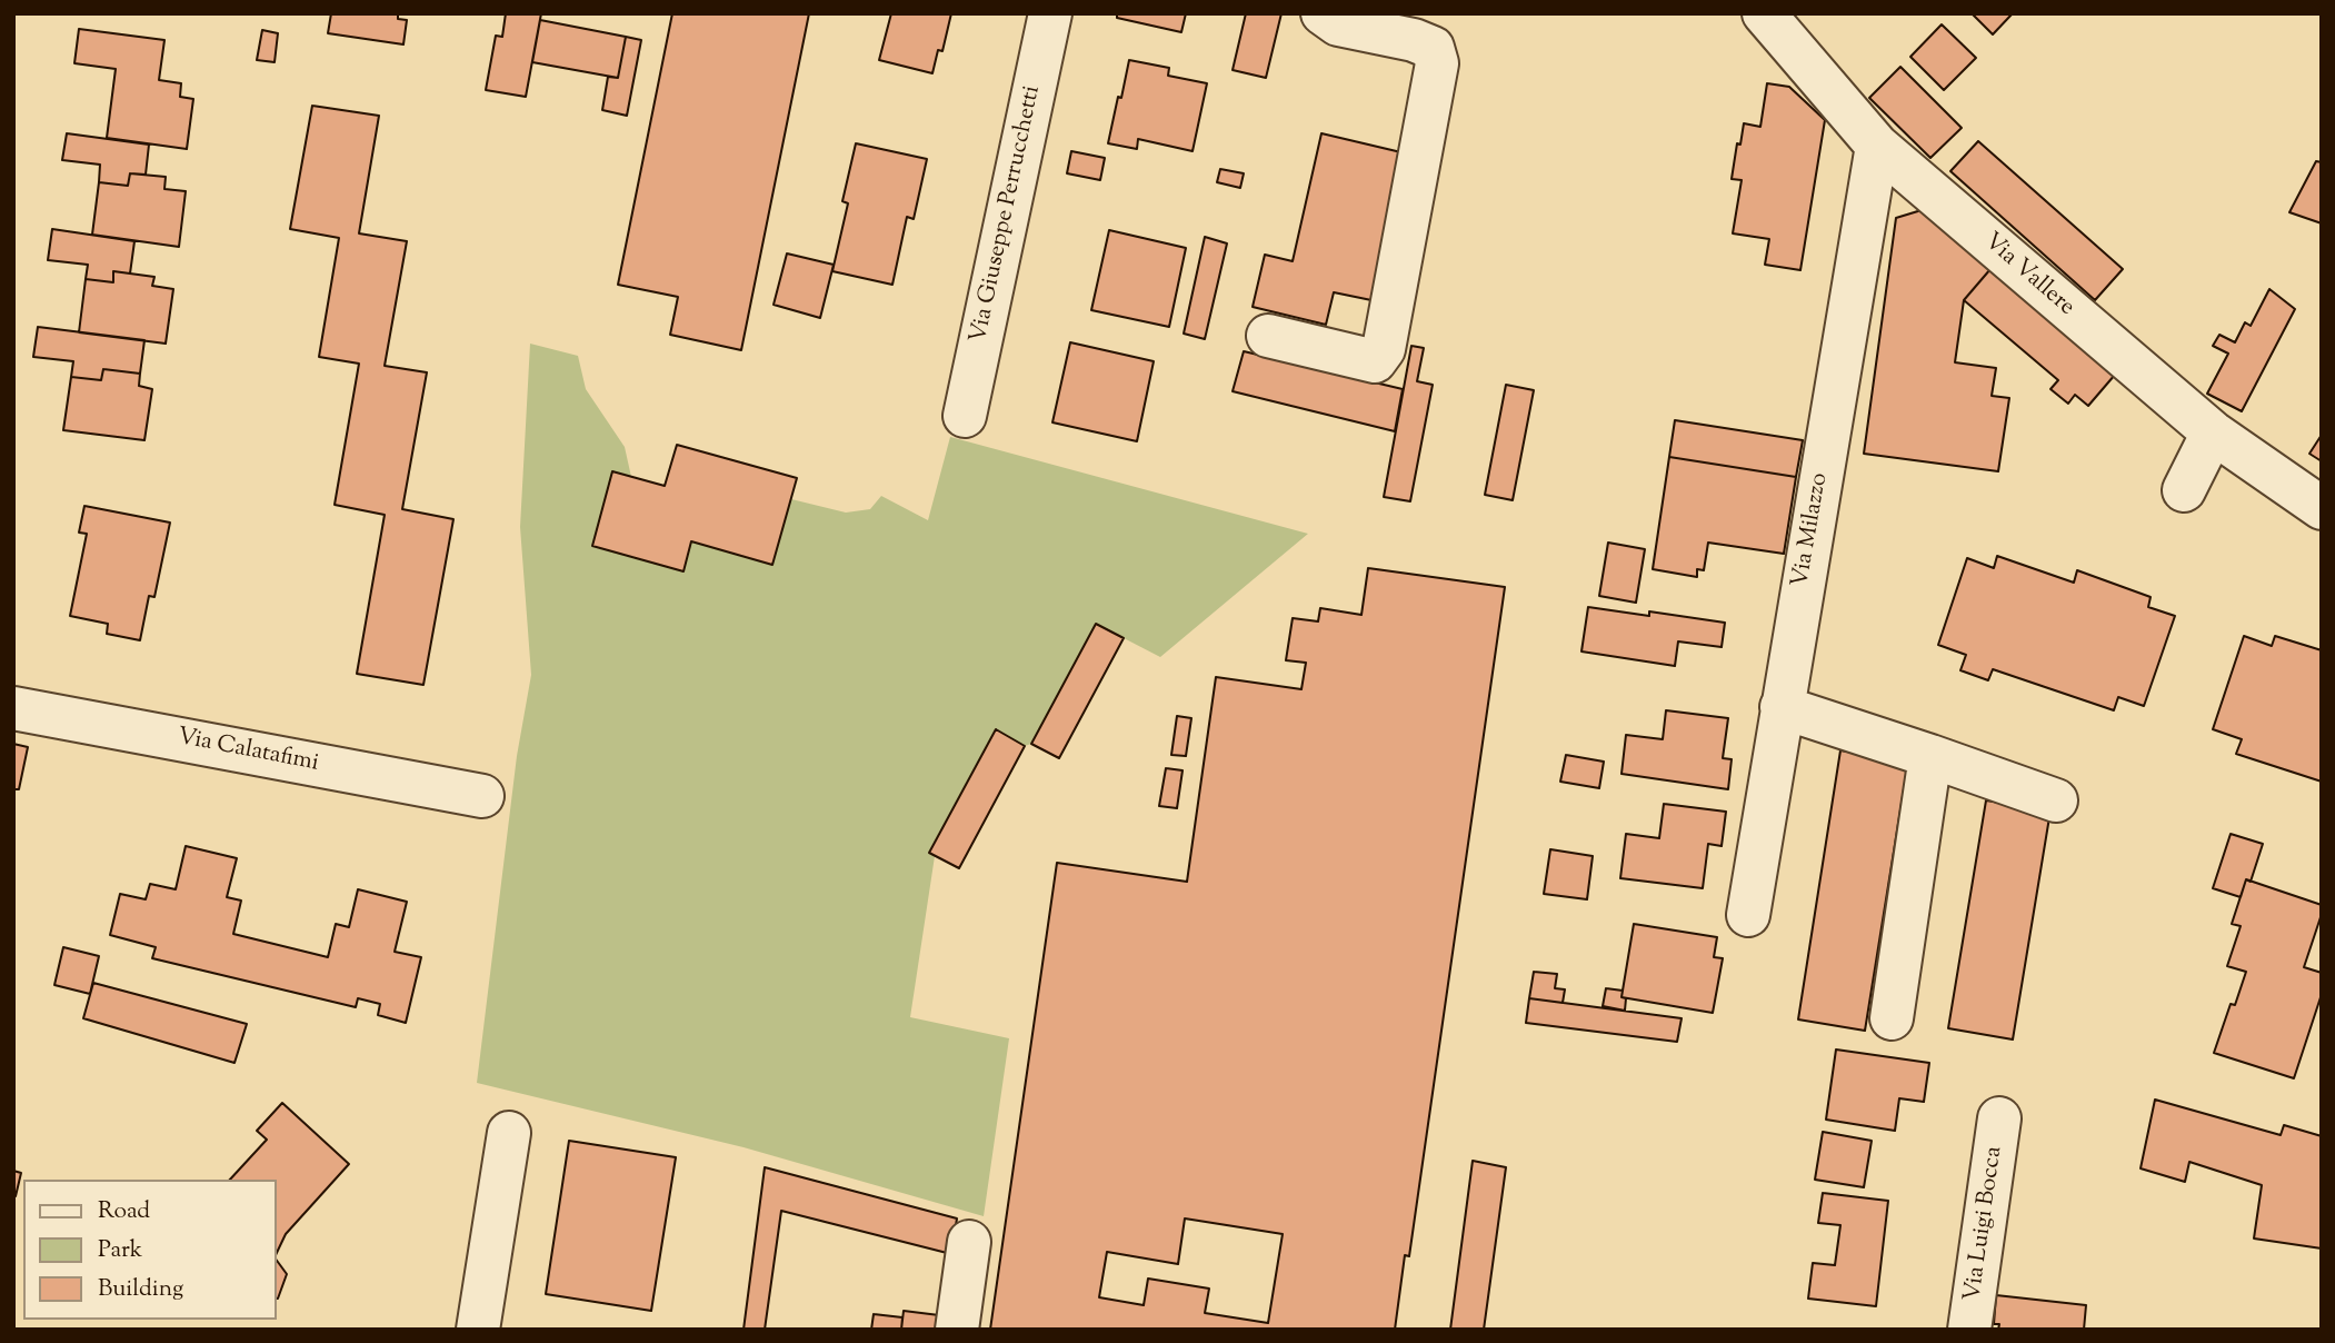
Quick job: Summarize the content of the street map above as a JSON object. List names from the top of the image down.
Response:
{
  "streets": {
    "street": [
      "Via Giuseppe Perrucchetti",
      "Via Vallere",
      "Via Milazzo",
      "Via Calatafimi",
      "Via Luigi Bocca"
    ]
  },
  "crossings": [
    ["Via Vallere", "Via Milazzo"]
  ],
  "legend": ["Road", "Park", "Building"]
}
